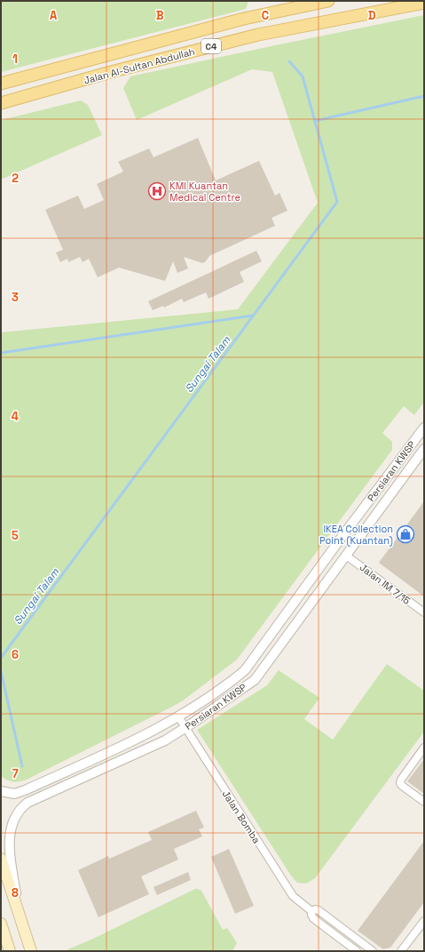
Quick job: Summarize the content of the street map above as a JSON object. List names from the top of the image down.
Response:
{
  "streets": {
    "main road": ["C4", "Jalan Al-Sultan Abdullah"],
    "street": ["Persiaran KWSP", "Jalan IM 7/15", "Jalan Bomba"]
  },
  "crossings": [
    ["Persiaran KWSP", "Jalan IM 7/15"],
    ["Persiaran KWSP", "Jalan Bomba"]
  ],
  "water": ["Sungai Talam"],
  "places": {
    "hospital": ["KMI Kuantan Medical Centre"],
    "shop": ["IKEA Collection Point (Kuantan)"]
  },
  "grid": {
    "columns": [
      "A",
      "B",
      "C",
      "D"
    ],
    "rows": [
      "1",
      "2",
      "3",
      "4",
      "5",
      "6",
      "7",
      "8"
    ]
  }
}
